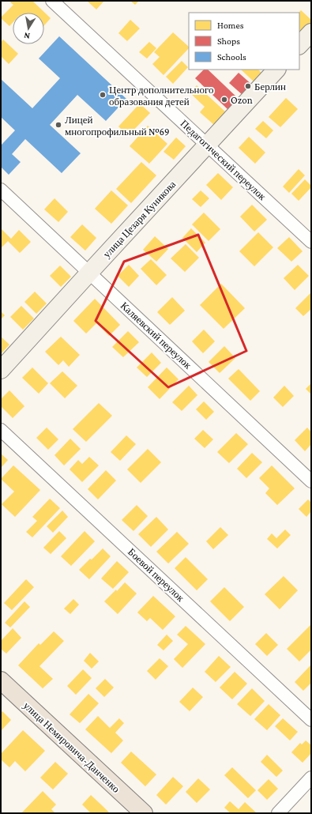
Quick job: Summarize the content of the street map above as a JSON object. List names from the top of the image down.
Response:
{
  "streets": {
    "main road": ["улица Немировича-Данченко"],
    "street": [
      "Педагогический переулок",
      "улица Цезаря Куникова",
      "Каляевский переулок",
      "Боевой переулок"
    ]
  },
  "crossings": [
    ["Педагогический переулок", "улица Цезаря Куникова"],
    ["улица Цезаря Куникова", "Каляевский переулок"]
  ],
  "places": [
    "Берлин",
    "Центр дополнительного образования детей",
    "Ozon",
    "Лицей многопрофильный №69"
  ],
  "legend": ["Homes", "Shops", "Schools"],
  "north": "bottom"
}
